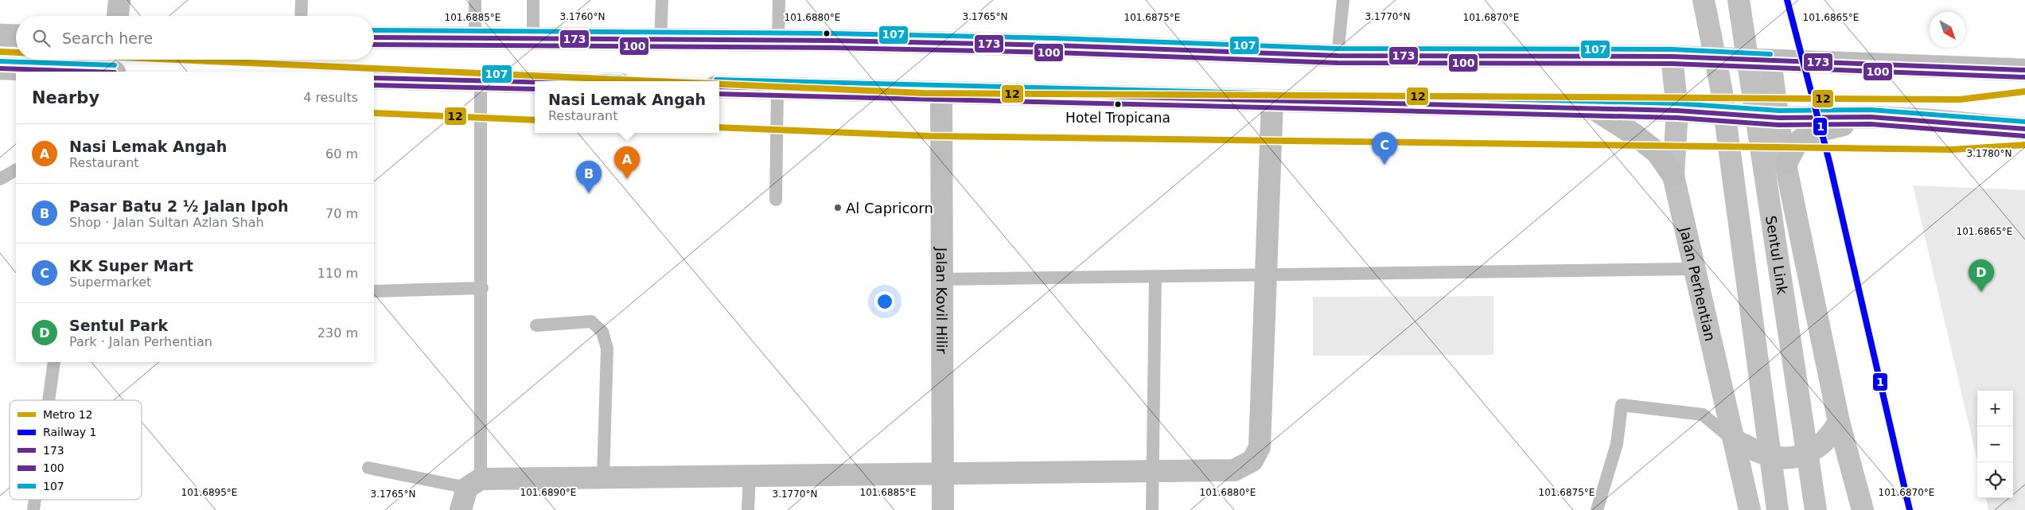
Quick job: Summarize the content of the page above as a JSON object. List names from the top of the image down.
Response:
{
  "streets": {
    "main road": ["Jalan Kovil Hilir"],
    "street": ["Sentul Link", "Jalan Perhentian"]
  },
  "places": ["Hotel Tropicana", "Al Capricorn"],
  "lines": [
    "rail line 1",
    "transit line 107",
    "transit line 173",
    "transit line 100",
    "metro line 12"
  ],
  "legend": [
    "Metro 12",
    "Railway 1",
    "173",
    "100",
    "107"
  ],
  "north": "bottom right",
  "page": {
    "search": "Search here",
    "heading": ["Nearby", "4 results"],
    "popup": ["Nasi Lemak Angah", "Restaurant"],
    "list": [
      {
        "mark": "A",
        "name": "Nasi Lemak Angah",
        "note": "Restaurant",
        "value": "60 m"
      },
      {
        "mark": "B",
        "name": "Pasar Batu 2 ½ Jalan Ipoh",
        "note": "Shop · Jalan Sultan Azlan Shah",
        "value": "70 m"
      },
      {
        "mark": "C",
        "name": "KK Super Mart",
        "note": "Supermarket",
        "value": "110 m"
      },
      {
        "mark": "D",
        "name": "Sentul Park",
        "note": "Park · Jalan Perhentian",
        "value": "230 m"
      }
    ],
    "pins": [
      "C",
      "A",
      "B",
      "D"
    ],
    "map_buttons": ["+", "−"]
  },
  "coordinates": [
    "3.1760°N",
    "3.1765°N",
    "3.1770°N",
    "101.6875°E",
    "101.6870°E",
    "101.6885°E",
    "101.6880°E",
    "101.6865°E",
    "3.1780°N",
    "101.6895°E",
    "101.6890°E"
  ]
}
